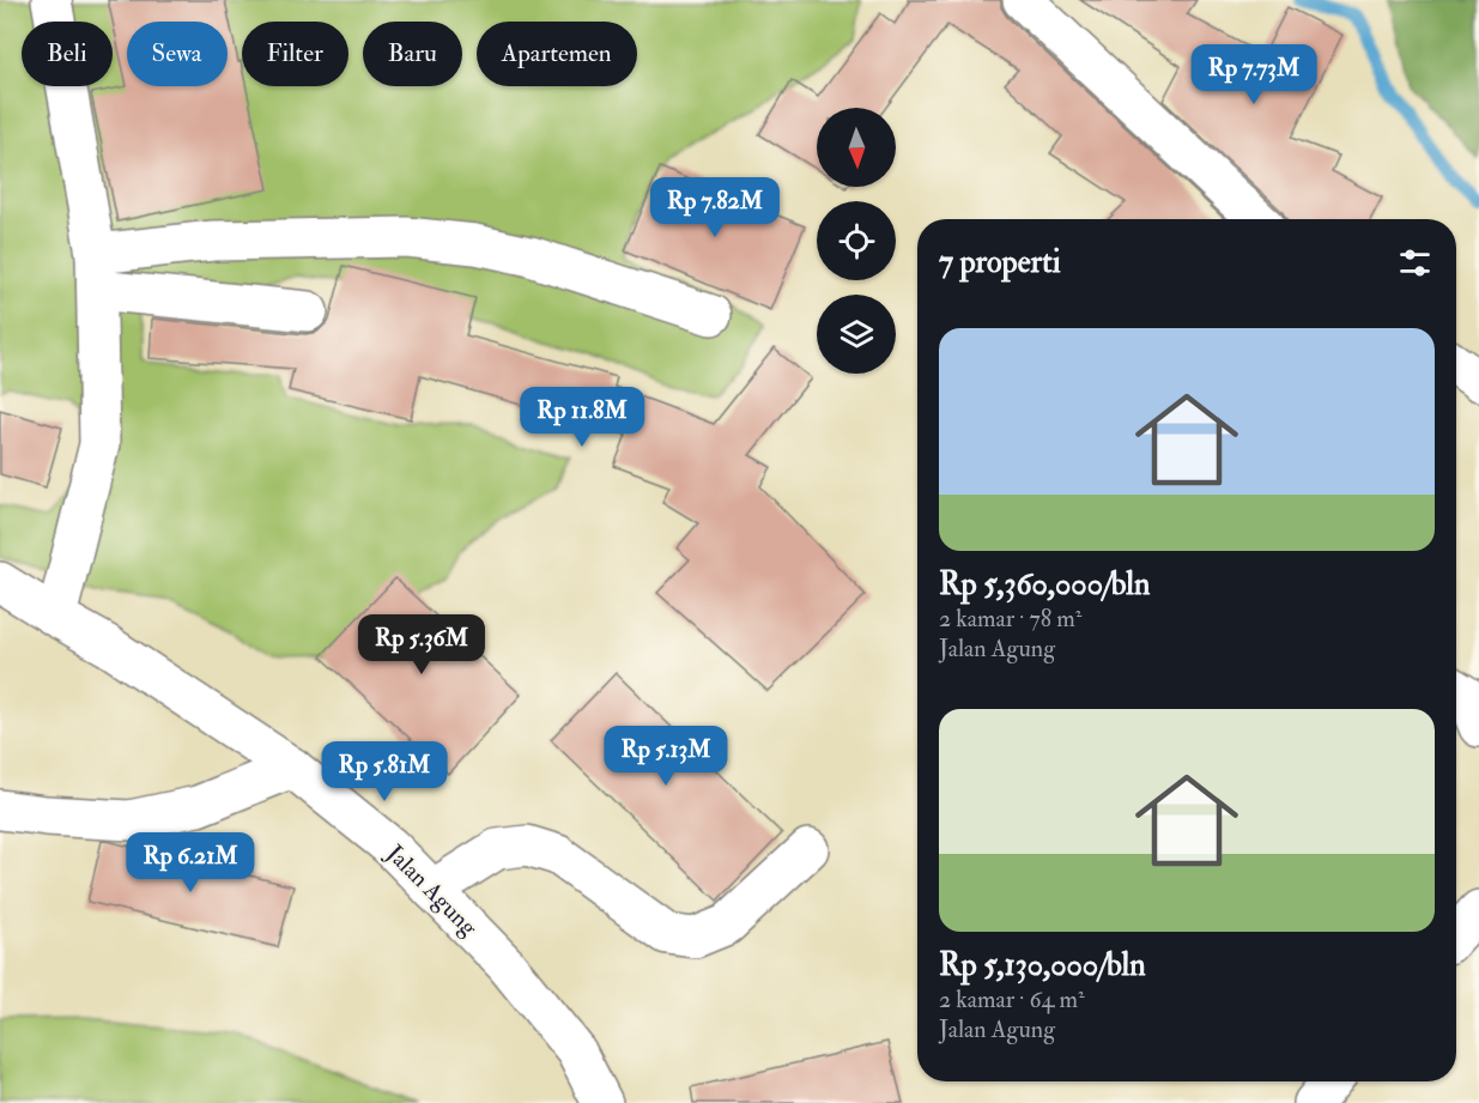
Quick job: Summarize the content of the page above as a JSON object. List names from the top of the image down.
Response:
{
  "streets": {
    "street": ["Jalan Agung"]
  },
  "north": "bottom",
  "page": {
    "chip": [
      "Beli",
      "Sewa",
      "Filter",
      "Baru",
      "Apartemen"
    ],
    "price": [
      "Rp 7.73M",
      "Rp 7.82M",
      "Rp 11.8M",
      "Rp 5.36M",
      "Rp 5.13M",
      "Rp 5.81M",
      "Rp 6.21M"
    ],
    "heading": "7 properti",
    "list": [
      {
        "name": "Rp 5,360,000/bln",
        "note": "2 kamar · 78 m² · Jalan Agung"
      },
      {
        "name": "Rp 5,130,000/bln",
        "note": "2 kamar · 64 m² · Jalan Agung"
      }
    ]
  }
}
